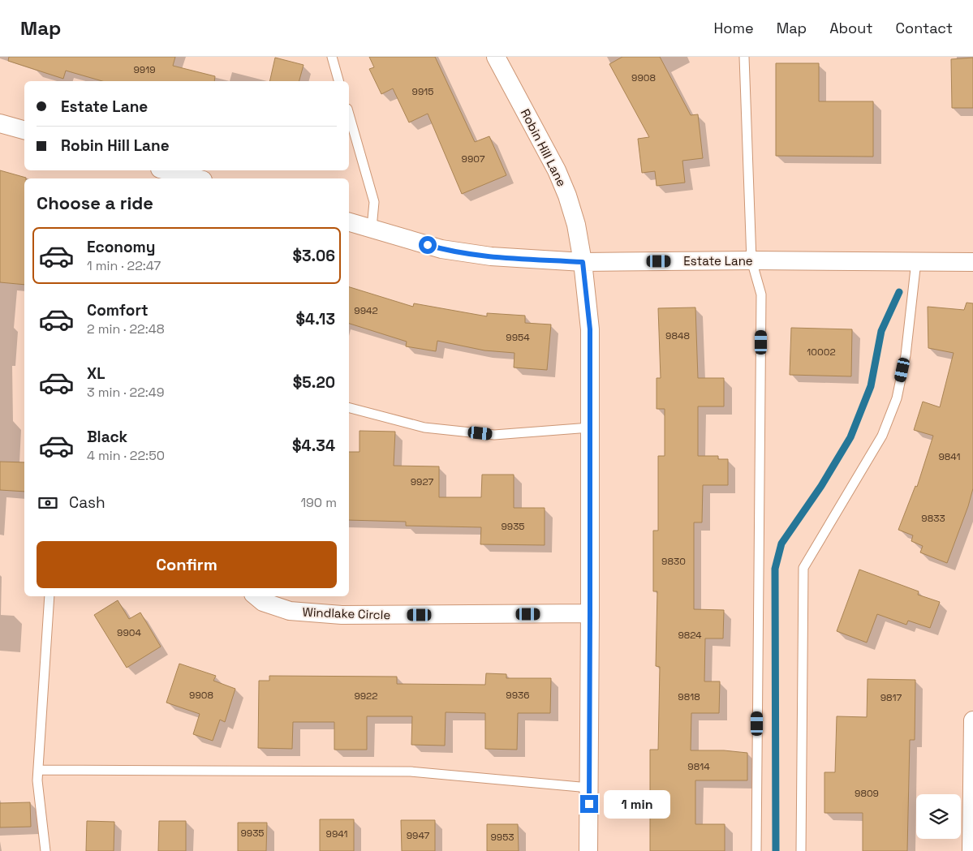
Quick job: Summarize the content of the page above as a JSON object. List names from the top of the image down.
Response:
{
  "streets": {
    "street": ["Robin Hill Lane", "Estate Lane", "Windlake Circle"]
  },
  "crossings": [
    ["Robin Hill Lane", "Estate Lane"],
    ["Robin Hill Lane", "Windlake Circle"]
  ],
  "house_numbers": [
    "9919",
    "9908",
    "9915",
    "9907",
    "9942",
    "9848",
    "9954",
    "10002",
    "9841",
    "9927",
    "9833",
    "9935",
    "9830",
    "9904",
    "9824",
    "9908",
    "9936",
    "9922",
    "9818",
    "9817",
    "9814",
    "9809",
    "9935",
    "9941",
    "9947",
    "9953"
  ],
  "page": {
    "header": "Map",
    "nav": [
      "Home",
      "Map",
      "About",
      "Contact"
    ],
    "banner": ["Estate Lane", "Robin Hill Lane"],
    "heading": "Choose a ride",
    "list": [
      {
        "name": "Economy",
        "note": "1 min · 22:47",
        "value": "$3.06"
      },
      {
        "name": "Comfort",
        "note": "2 min · 22:48",
        "value": "$4.13"
      },
      {
        "name": "XL",
        "note": "3 min · 22:49",
        "value": "$5.20"
      },
      {
        "name": "Black",
        "note": "4 min · 22:50",
        "value": "$4.34"
      }
    ],
    "pay": ["Cash", "190 m"],
    "buttons": "Confirm",
    "bubble": "1 min"
  }
}
